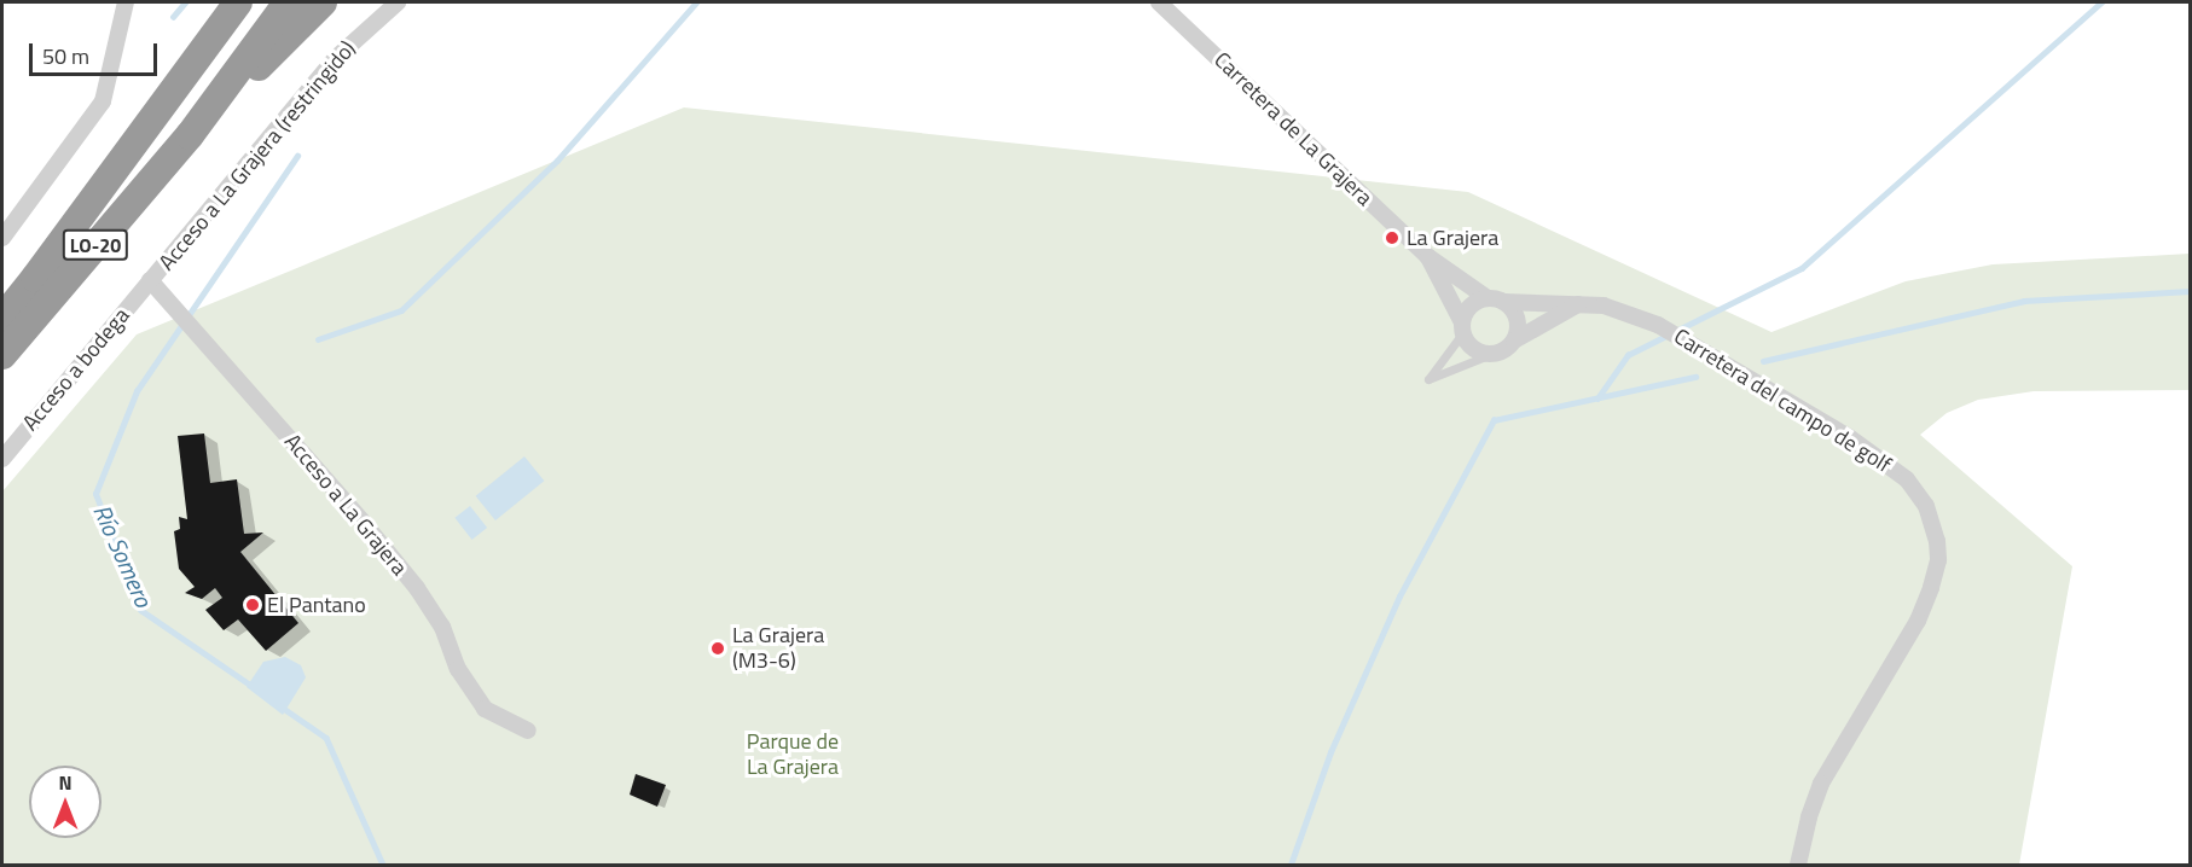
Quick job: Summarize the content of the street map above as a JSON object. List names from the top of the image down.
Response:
{
  "streets": {
    "highway": ["LO-20"],
    "street": [
      "Carretera de La Grajera",
      "Acceso a La Grajera (restringido)",
      "Acceso a bodega",
      "Carretera del campo de golf",
      "Acceso a La Grajera"
    ]
  },
  "crossings": [
    ["Carretera de La Grajera", "Carretera del campo de golf"],
    ["Acceso a La Grajera (restringido)", "Acceso a bodega"],
    ["Acceso a La Grajera (restringido)", "Acceso a La Grajera"],
    ["Acceso a bodega", "Acceso a La Grajera"]
  ],
  "water": ["Río Somero"],
  "parks": ["Parque de La Grajera"],
  "places": ["La Grajera", "El Pantano", "La Grajera (M3-6)"],
  "scale_bar": "50 m",
  "north": "top"
}
